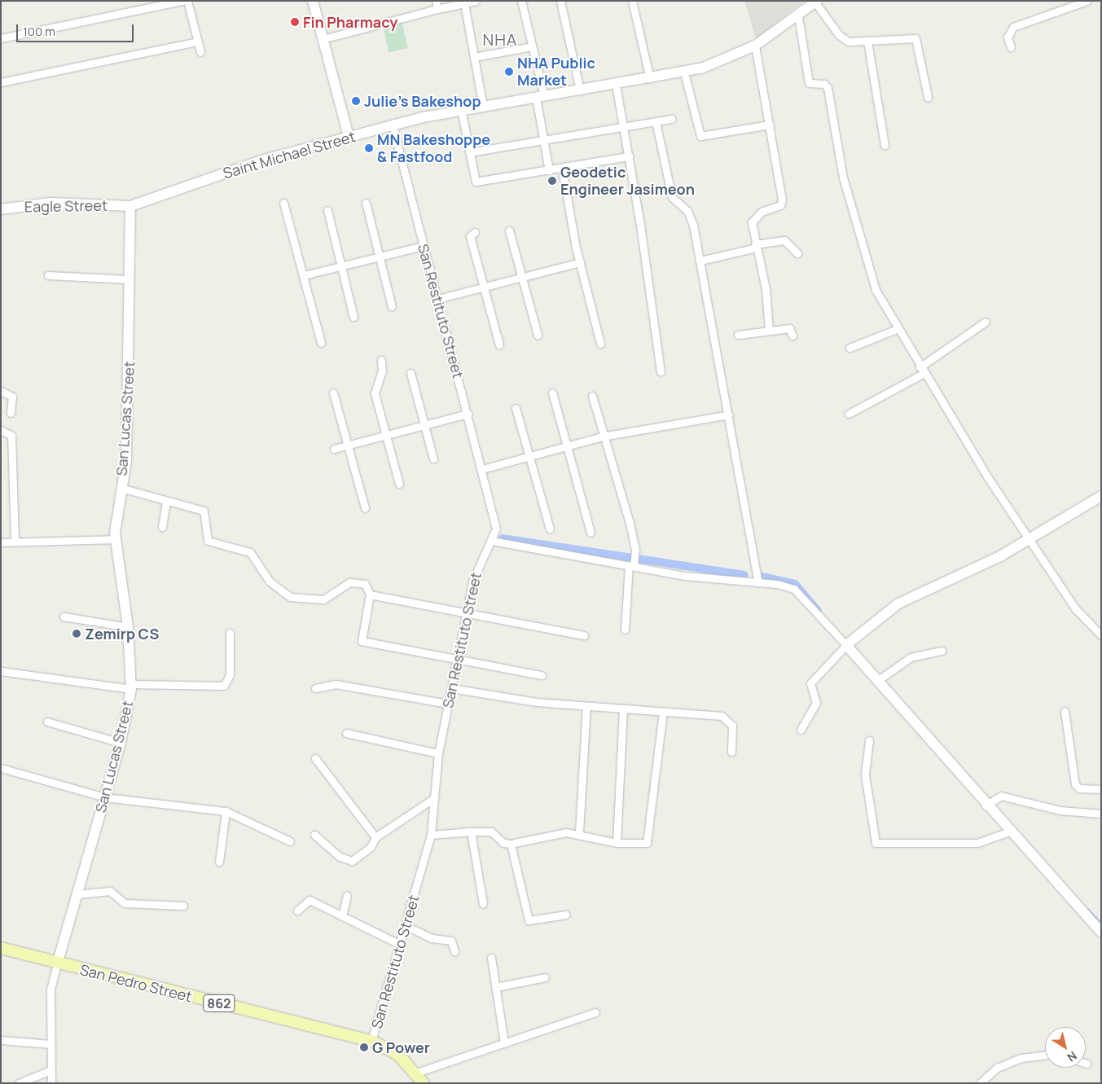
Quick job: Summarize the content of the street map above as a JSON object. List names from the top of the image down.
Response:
{
  "streets": {
    "main road": ["San Pedro Street", "862"],
    "street": [
      "Saint Michael Street",
      "Eagle Street",
      "San Restituto Street",
      "San Lucas Street"
    ]
  },
  "crossings": [
    ["Saint Michael Street", "Eagle Street"],
    ["Saint Michael Street", "San Restituto Street"],
    ["Saint Michael Street", "San Lucas Street"],
    ["Eagle Street", "San Lucas Street"],
    ["San Restituto Street", "San Pedro Street"],
    ["San Lucas Street", "San Pedro Street"]
  ],
  "districts": ["NHA"],
  "places": [
    "Fin Pharmacy",
    "NHA Public Market",
    "Julie's Bakeshop",
    "MN Bakeshoppe & Fastfood",
    "Geodetic Engineer Jasimeon",
    "Zemirp CS",
    "G Power"
  ],
  "scale_bar": "100 m",
  "north": "bottom right"
}
